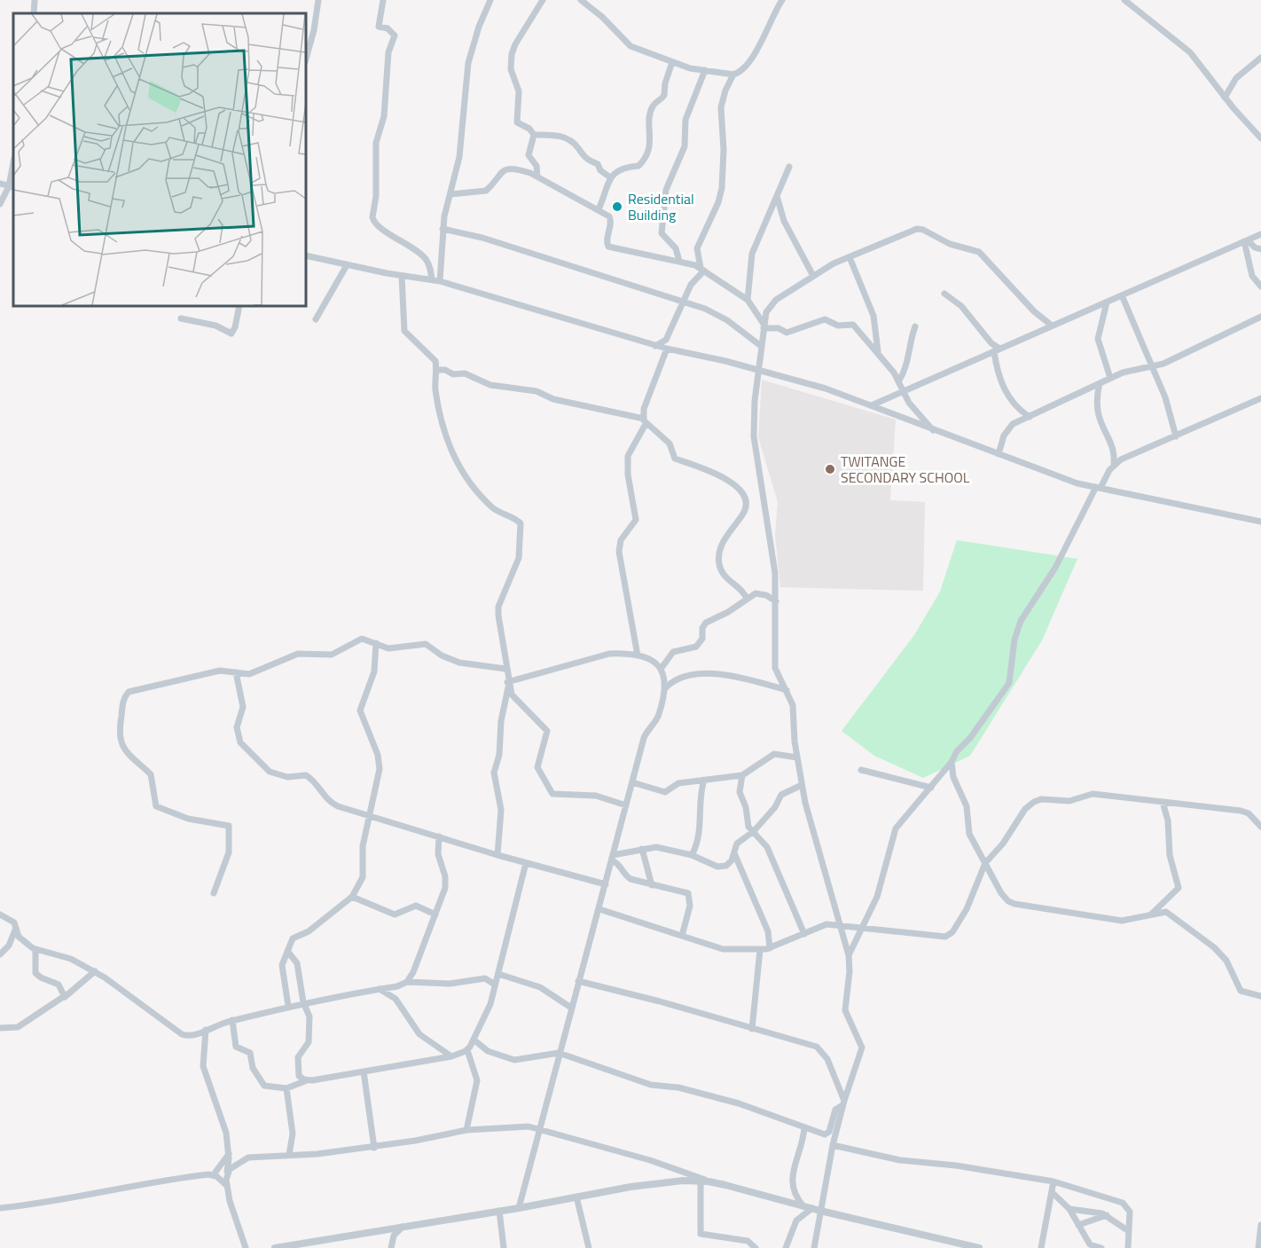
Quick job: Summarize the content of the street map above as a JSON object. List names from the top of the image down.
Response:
{
  "places": ["Residential Building", "TWITANGE SECONDARY SCHOOL"]
}
